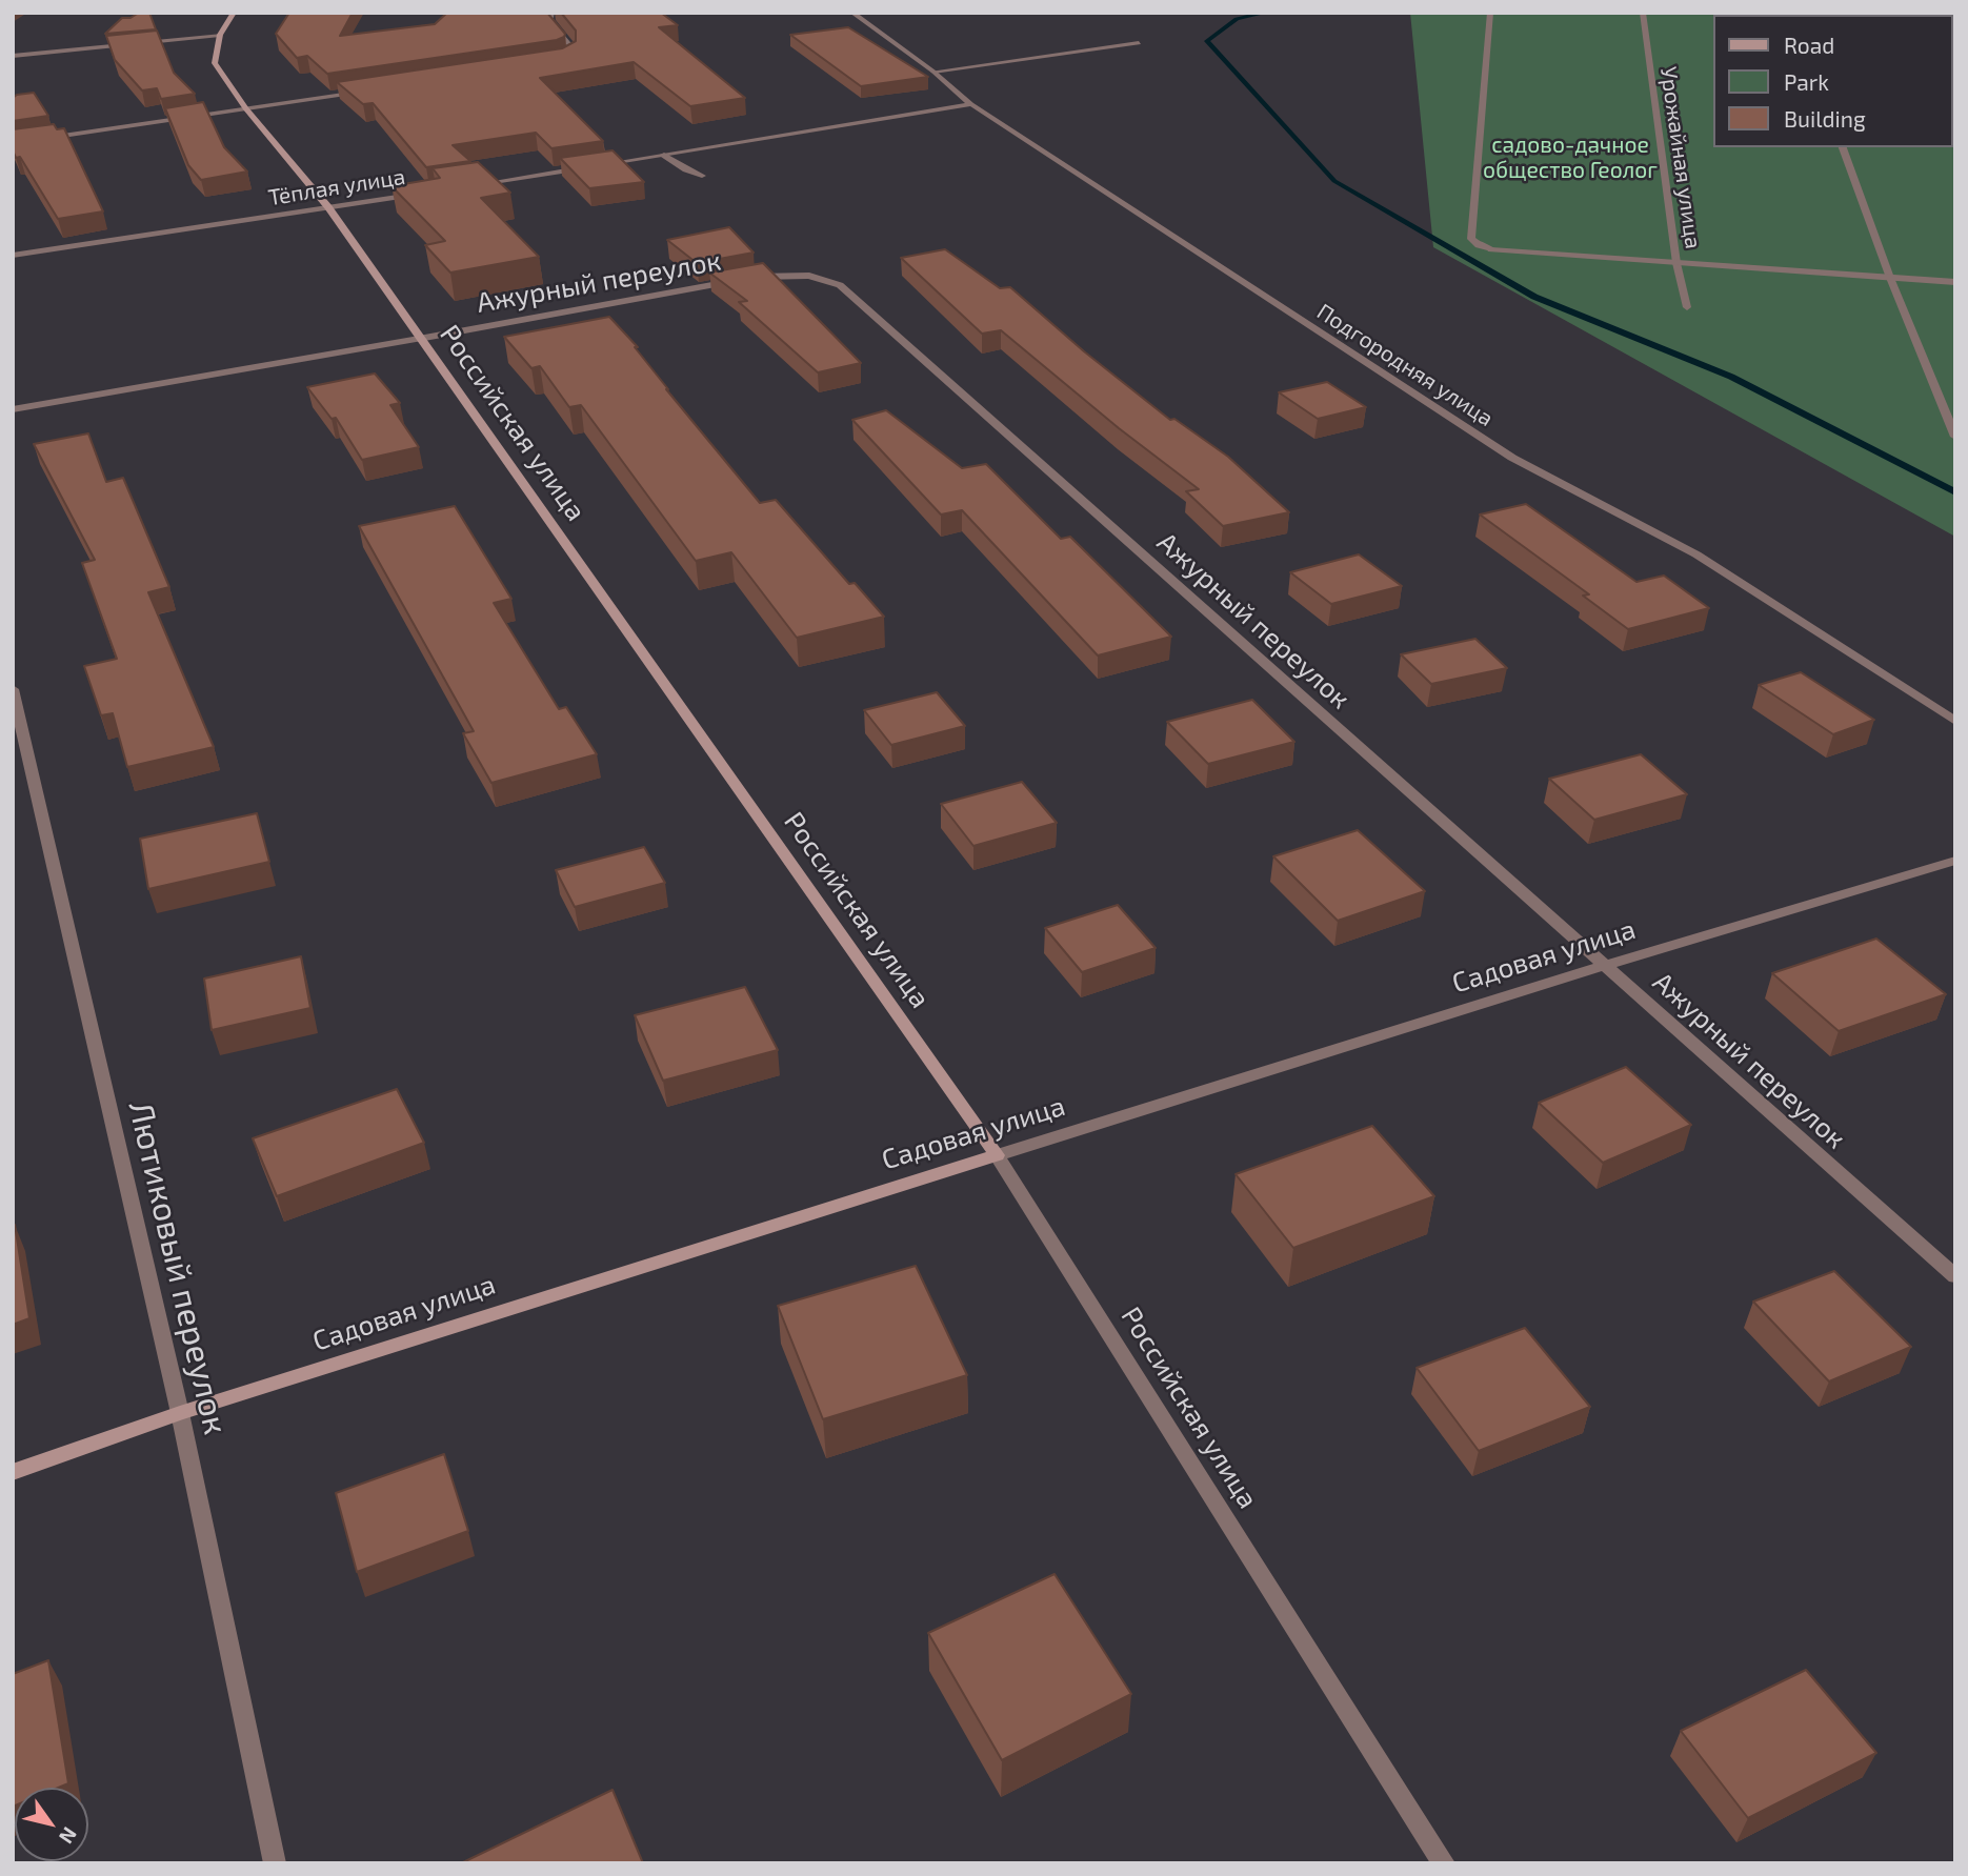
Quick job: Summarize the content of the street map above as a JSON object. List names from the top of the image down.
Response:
{
  "streets": {
    "street": [
      "Урожайная улица",
      "Тёплая улица",
      "Ажурный переулок",
      "Подгородняя улица",
      "Российская улица",
      "Садовая улица",
      "Лютиковый переулок"
    ]
  },
  "crossings": [
    ["Тёплая улица", "Российская улица"],
    ["Ажурный переулок", "Российская улица"],
    ["Ажурный переулок", "Садовая улица"],
    ["Российская улица", "Садовая улица"],
    ["Садовая улица", "Лютиковый переулок"]
  ],
  "parks": ["садово-дачное общество Геолог"],
  "legend": ["Road", "Park", "Building"],
  "north": "bottom right"
}
